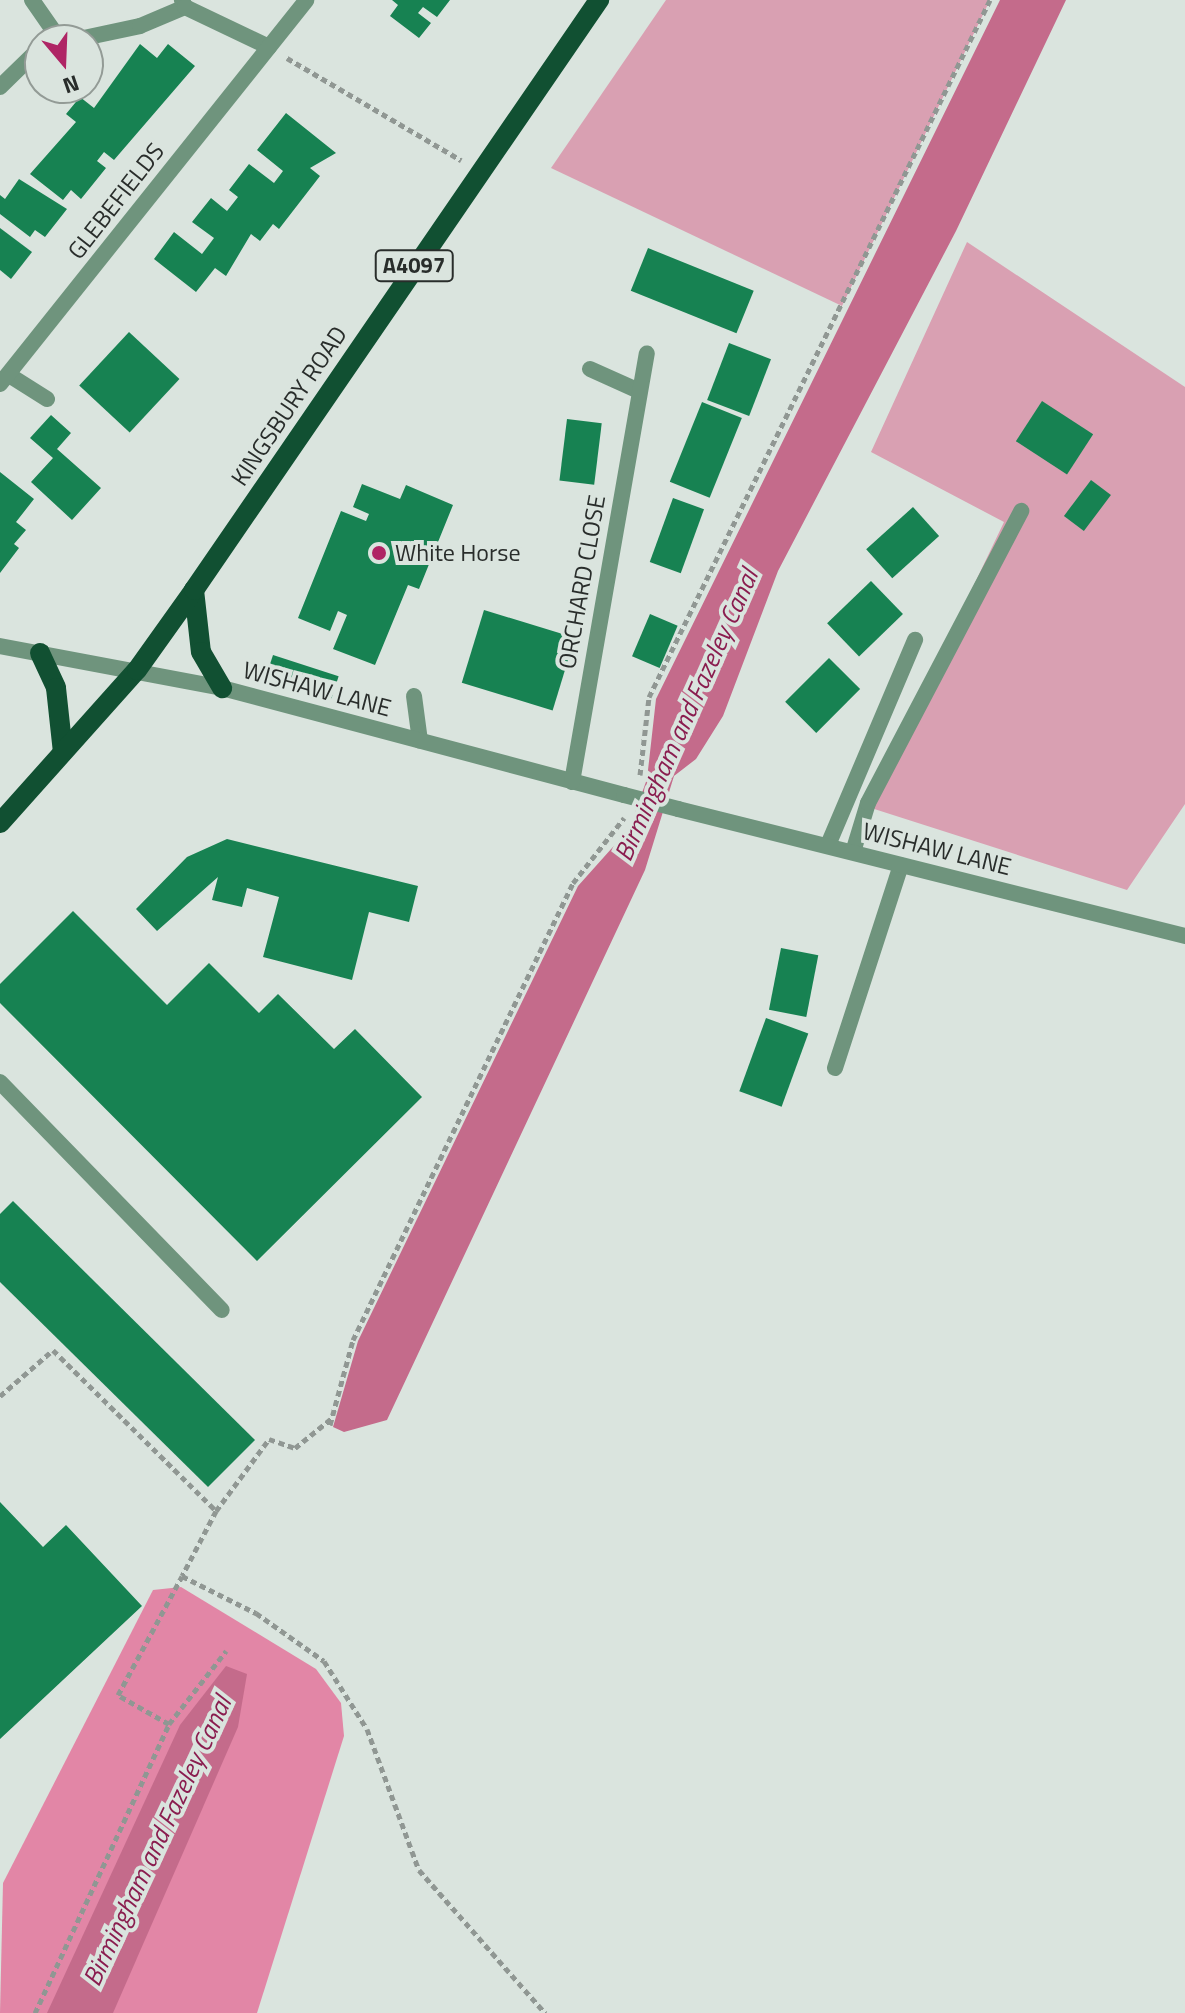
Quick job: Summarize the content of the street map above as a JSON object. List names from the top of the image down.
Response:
{
  "streets": {
    "main road": ["A4097", "KINGSBURY ROAD"],
    "street": ["GLEBEFIELDS", "ORCHARD CLOSE", "WISHAW LANE"]
  },
  "crossings": [
    ["KINGSBURY ROAD", "WISHAW LANE"],
    ["ORCHARD CLOSE", "WISHAW LANE"]
  ],
  "water": ["Birmingham and Fazeley Canal"],
  "places": ["White Horse"],
  "north": "bottom"
}
